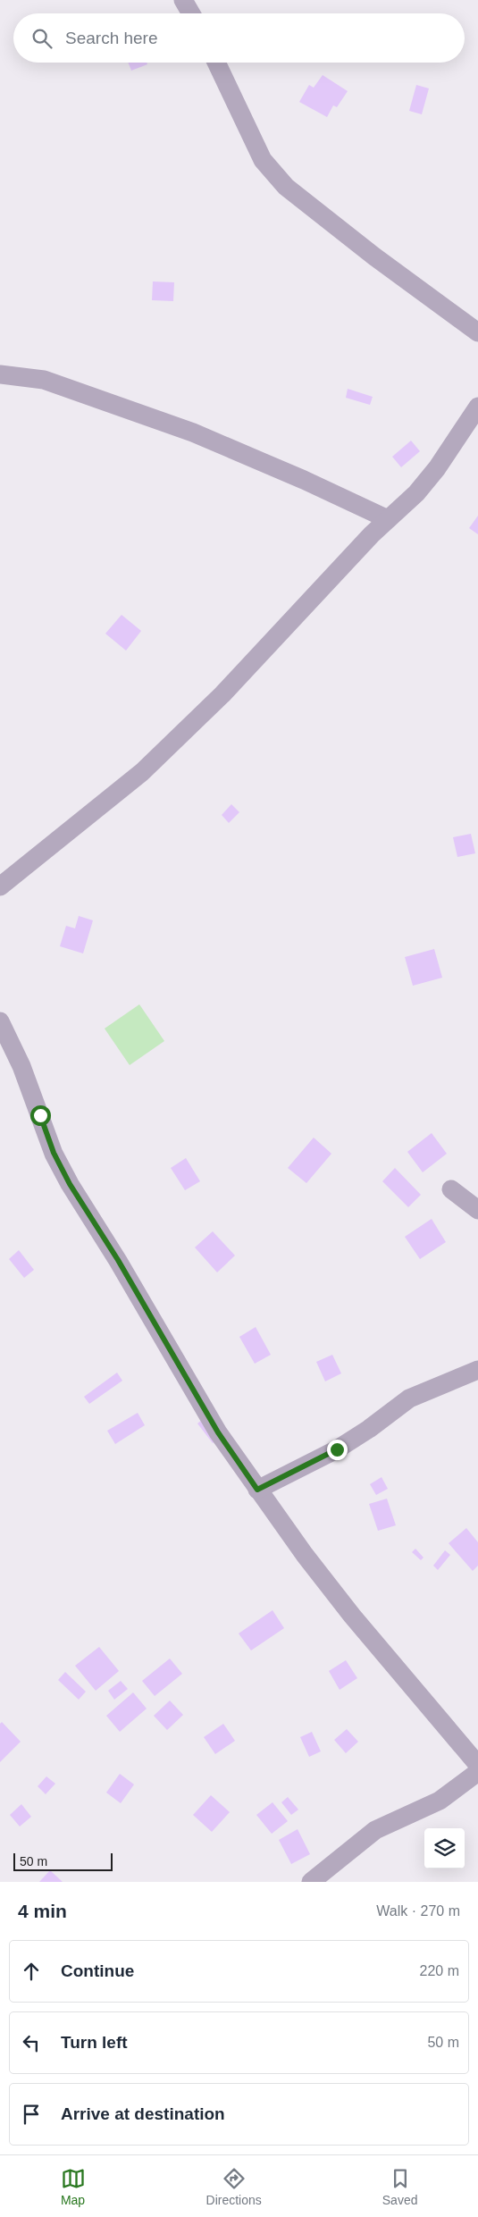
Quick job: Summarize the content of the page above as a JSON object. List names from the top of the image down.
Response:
{
  "scale_bar": "50 m",
  "page": {
    "search": "Search here",
    "scale": "50 m",
    "heading": ["4 min", "Walk · 270 m"],
    "list": [
      ["Continue", "220 m"],
      ["Turn left", "50 m"],
      "Arrive at destination"
    ],
    "nav": ["Map", "Directions", "Saved"]
  }
}
